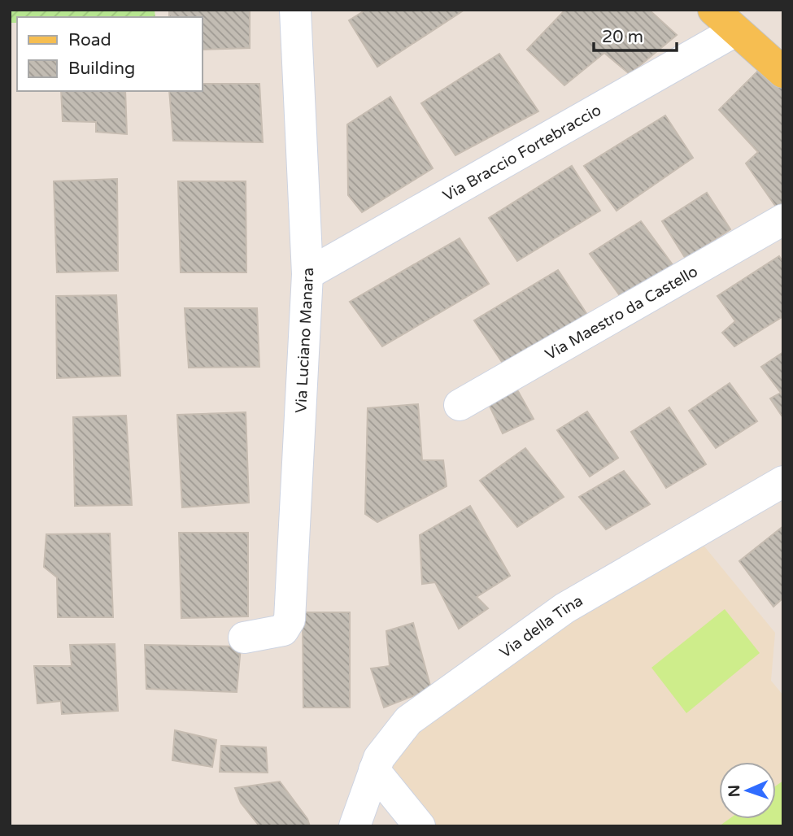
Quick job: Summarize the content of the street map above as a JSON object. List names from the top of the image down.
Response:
{
  "streets": {
    "street": [
      "Via Braccio Fortebraccio",
      "Via Maestro da Castello",
      "Via Luciano Manara",
      "Via della Tina"
    ]
  },
  "crossings": [
    ["Via Braccio Fortebraccio", "Via Luciano Manara"]
  ],
  "legend": ["Road", "Building"],
  "scale_bar": "20 m",
  "north": "left"
}
